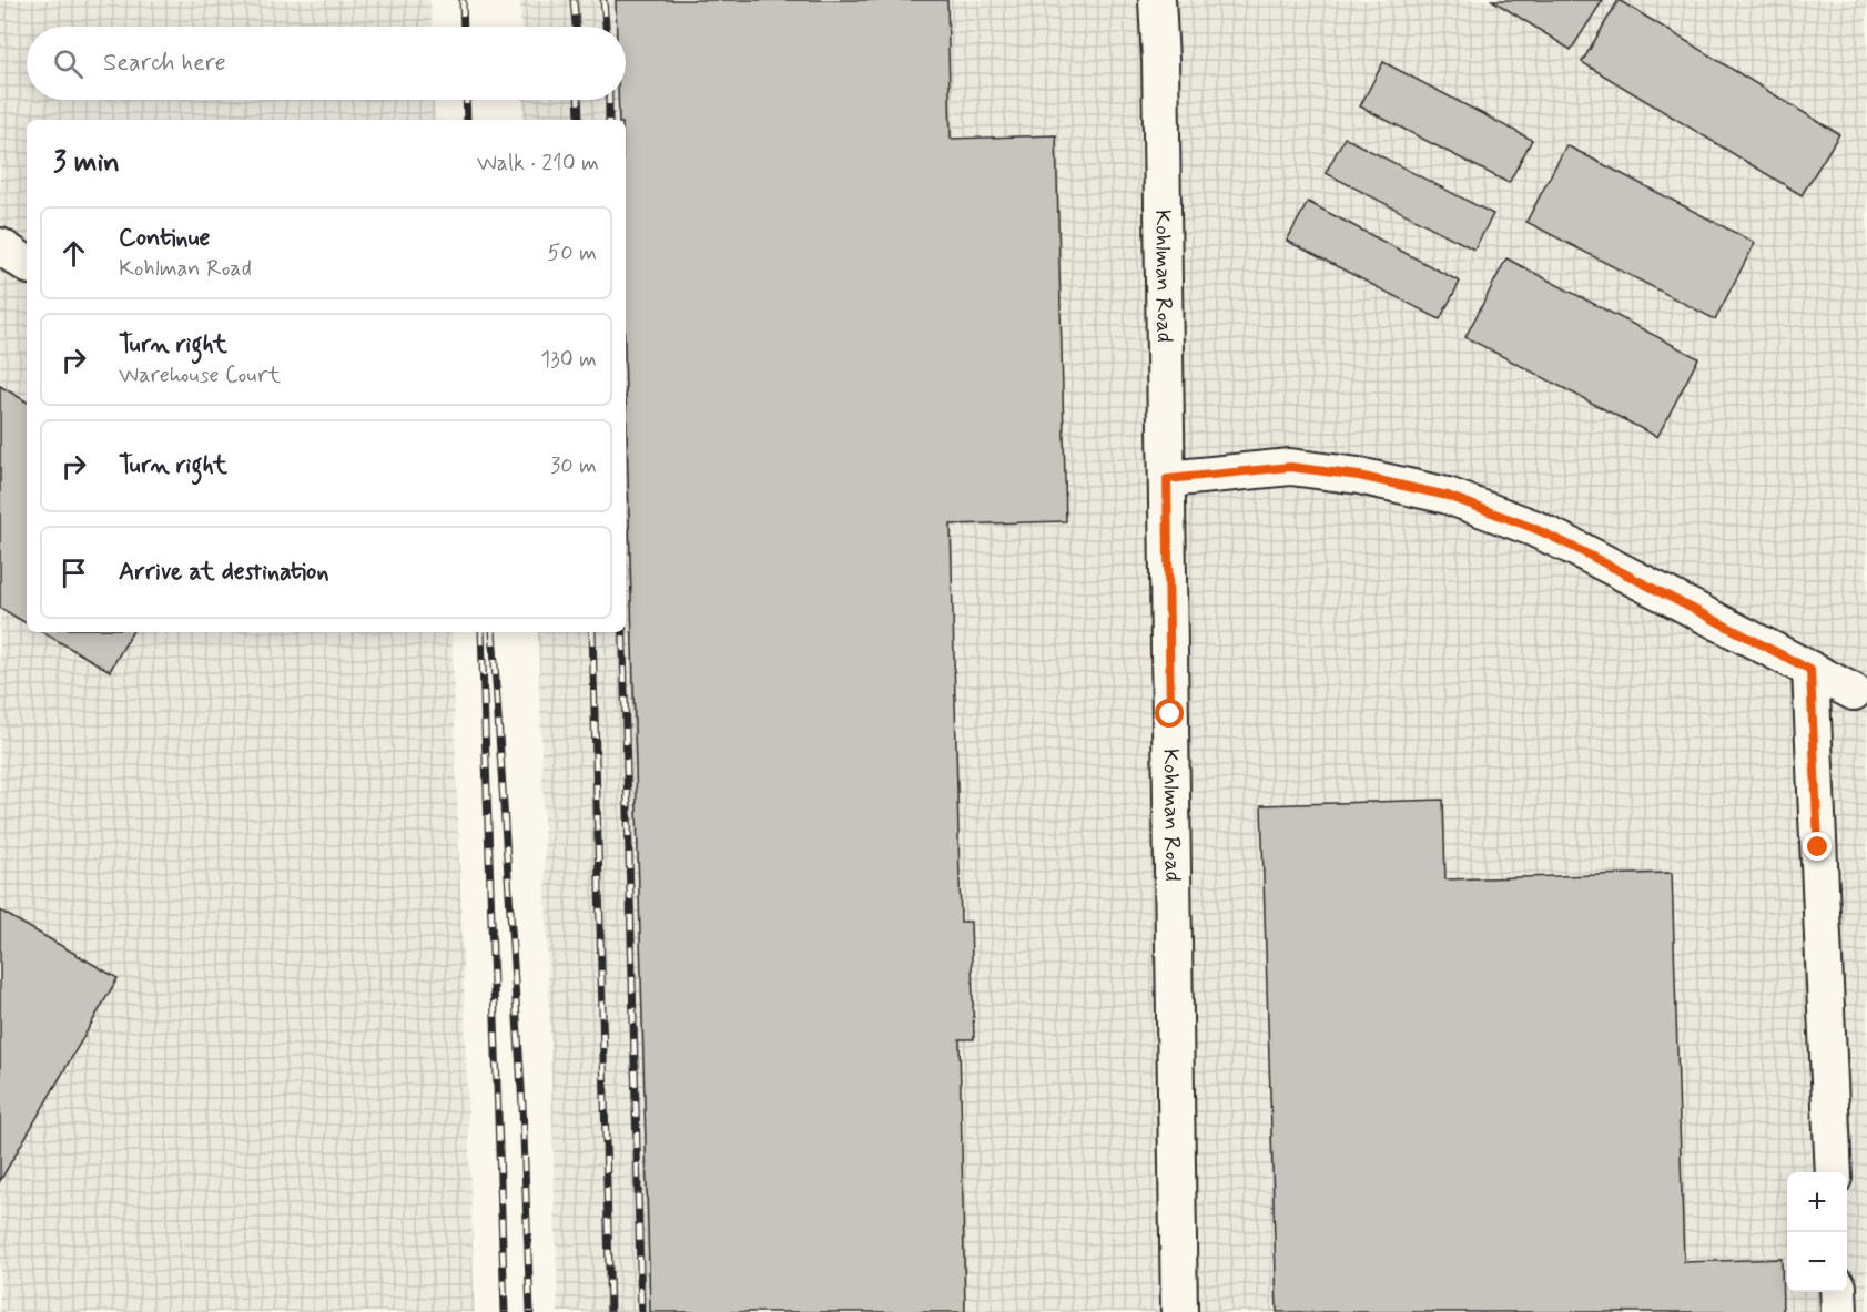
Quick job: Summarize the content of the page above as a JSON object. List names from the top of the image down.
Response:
{
  "streets": {
    "street": ["Kohlman Road"]
  },
  "page": {
    "search": "Search here",
    "heading": ["3 min", "Walk · 210 m"],
    "list": [
      ["Continue", "Kohlman Road", "50 m"],
      ["Turn right", "Warehouse Court", "130 m"],
      ["Turn right", "30 m"],
      "Arrive at destination"
    ],
    "map_buttons": ["+", "−"]
  }
}
